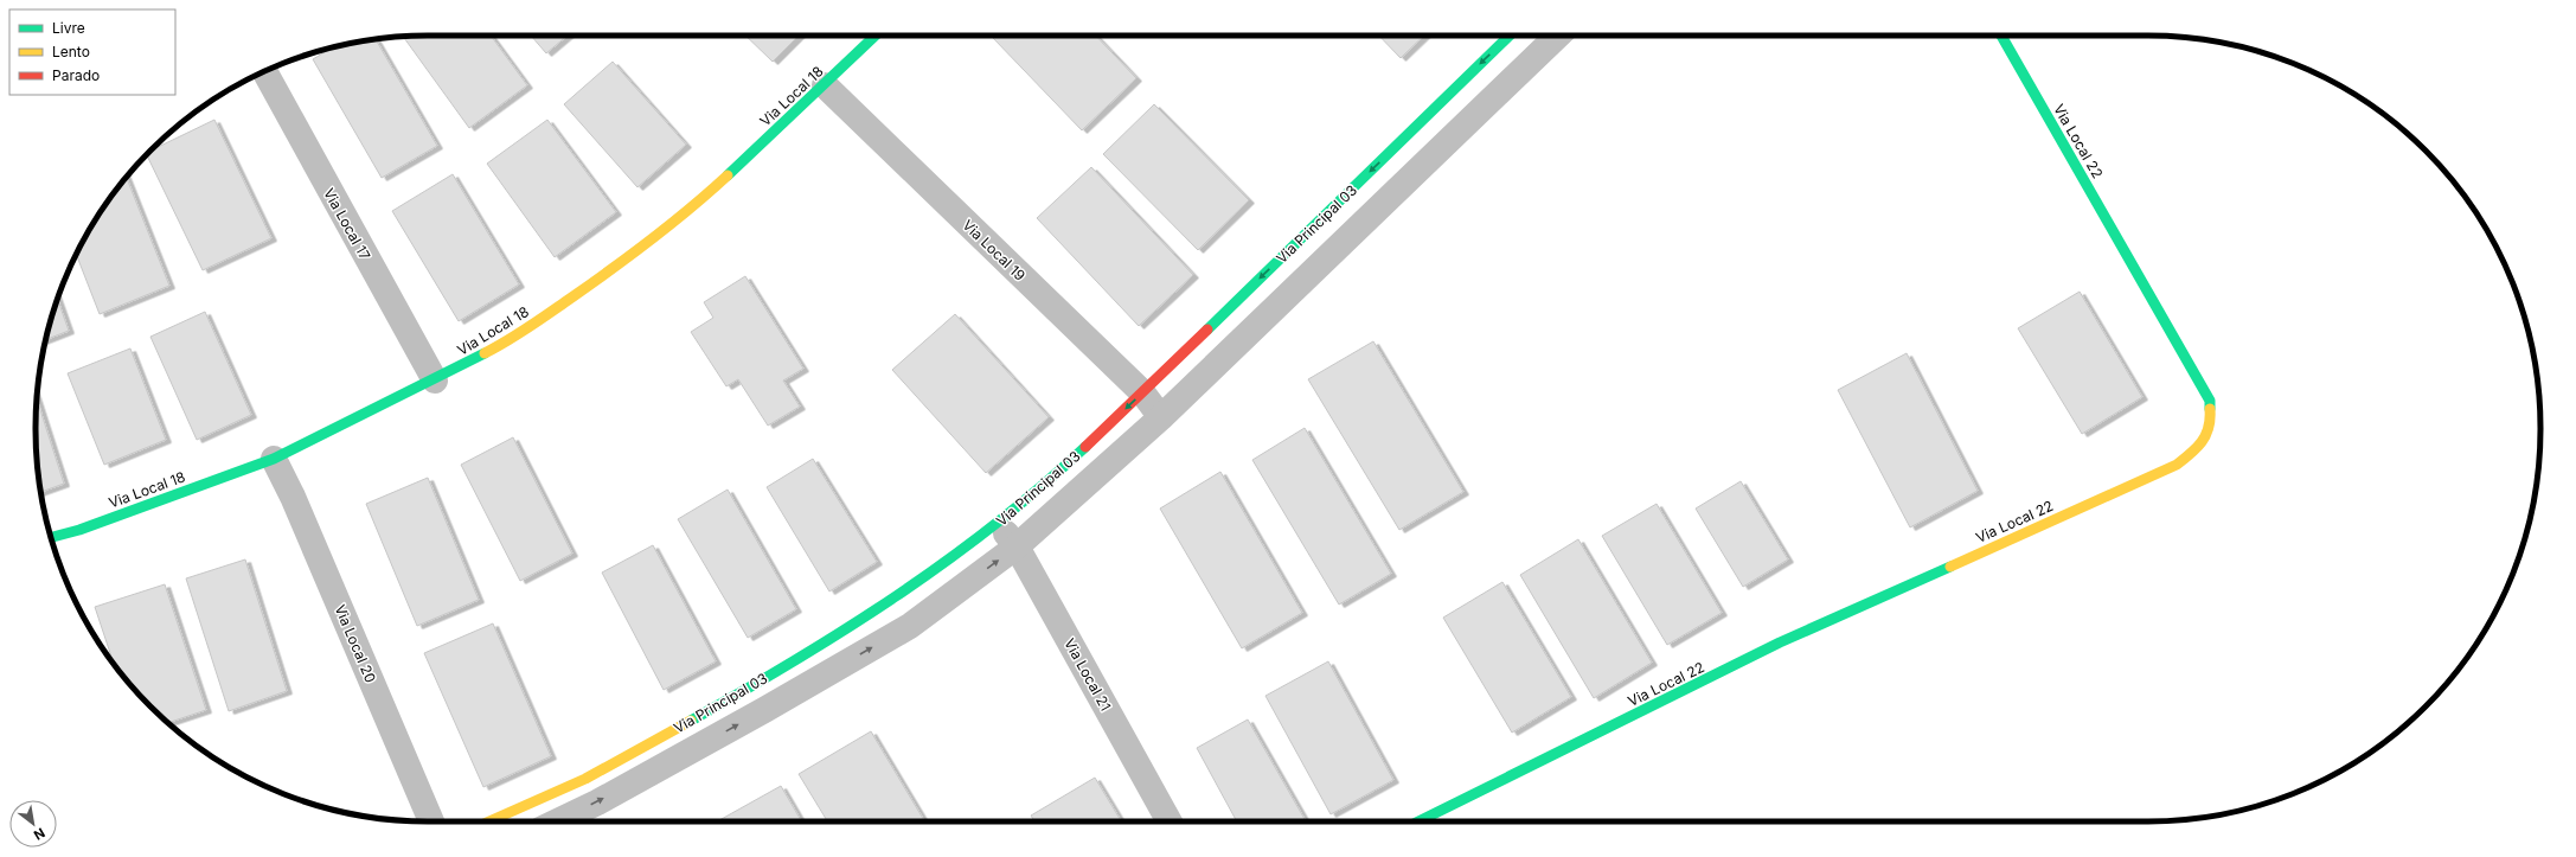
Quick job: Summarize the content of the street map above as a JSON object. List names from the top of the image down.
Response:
{
  "streets": {
    "street": [
      "Via Local 18",
      "Via Local 22",
      "Via Local 17",
      "Via Principal 03",
      "Via Local 19",
      "Via Local 20",
      "Via Local 21"
    ]
  },
  "crossings": [
    ["Via Local 18", "Via Local 17"],
    ["Via Local 18", "Via Local 19"],
    ["Via Local 18", "Via Local 20"],
    ["Via Principal 03", "Via Local 19"],
    ["Via Principal 03", "Via Local 21"]
  ],
  "legend": ["Livre", "Lento", "Parado"],
  "north": "bottom right"
}
